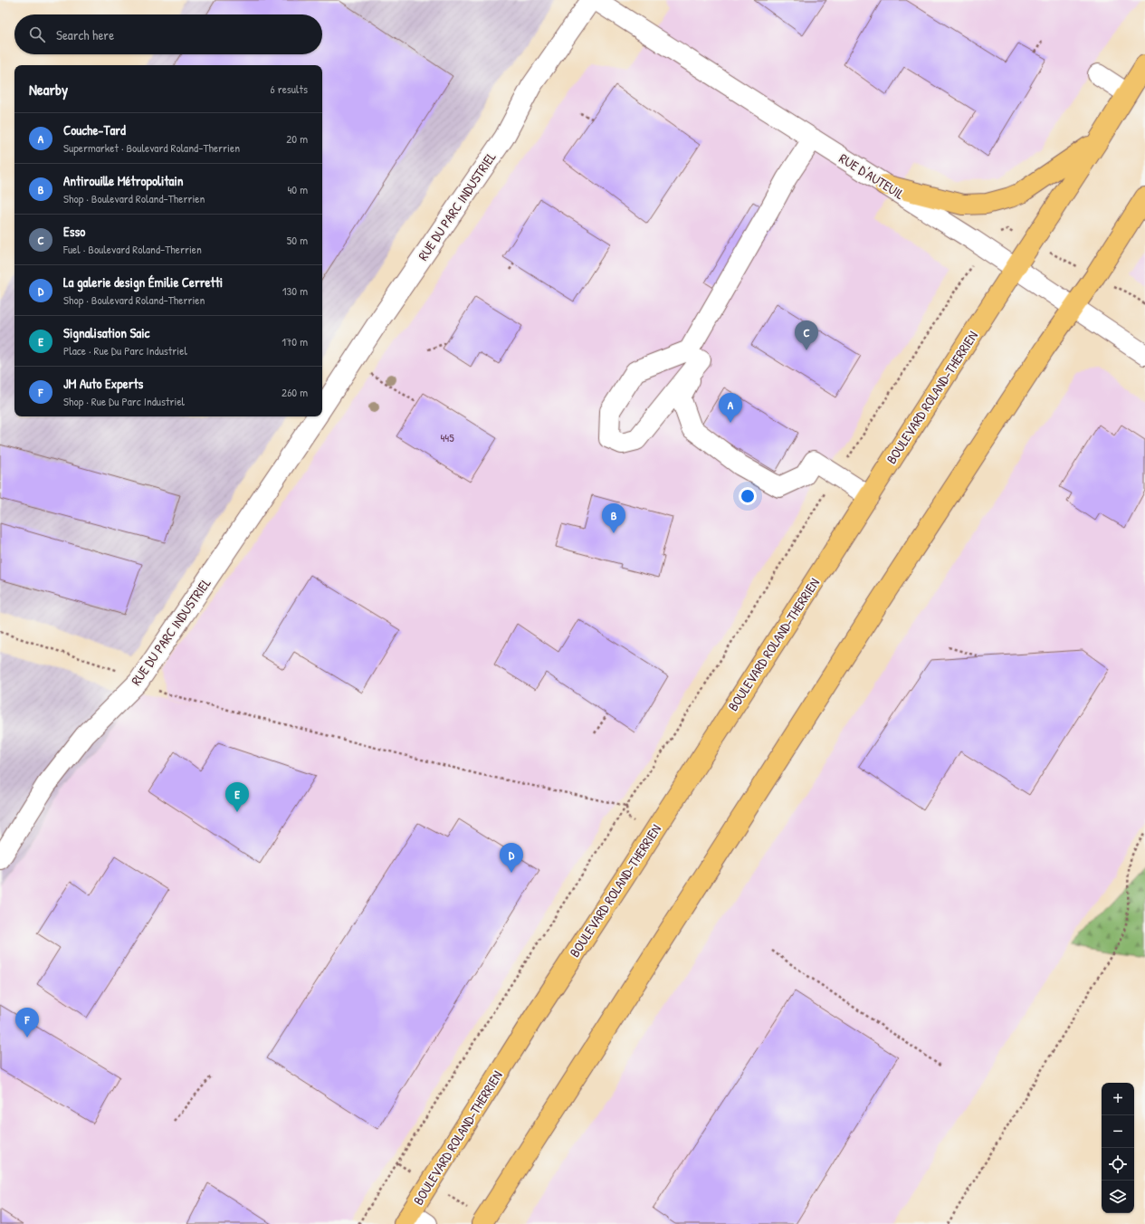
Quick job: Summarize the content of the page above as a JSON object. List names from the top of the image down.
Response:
{
  "streets": {
    "main road": ["BOULEVARD ROLAND-THERRIEN"],
    "street": ["RUE D'AUTEUIL", "RUE DU PARC INDUSTRIEL"]
  },
  "crossings": [
    ["RUE D'AUTEUIL", "BOULEVARD ROLAND-THERRIEN"]
  ],
  "house_numbers": ["445"],
  "page": {
    "search": "Search here",
    "heading": ["Nearby", "6 results"],
    "list": [
      {
        "mark": "A",
        "name": "Couche-Tard",
        "note": "Supermarket · Boulevard Roland-Therrien",
        "value": "20 m"
      },
      {
        "mark": "B",
        "name": "Antirouille Métropolitain",
        "note": "Shop · Boulevard Roland-Therrien",
        "value": "40 m"
      },
      {
        "mark": "C",
        "name": "Esso",
        "note": "Fuel · Boulevard Roland-Therrien",
        "value": "50 m"
      },
      {
        "mark": "D",
        "name": "La galerie design Émilie Cerretti",
        "note": "Shop · Boulevard Roland-Therrien",
        "value": "130 m"
      },
      {
        "mark": "E",
        "name": "Signalisation Saic",
        "note": "Place · Rue Du Parc Industriel",
        "value": "170 m"
      },
      {
        "mark": "F",
        "name": "JM Auto Experts",
        "note": "Shop · Rue Du Parc Industriel",
        "value": "260 m"
      }
    ],
    "pins": [
      "C",
      "A",
      "B",
      "E",
      "D",
      "F"
    ],
    "map_buttons": ["+", "−"]
  }
}
